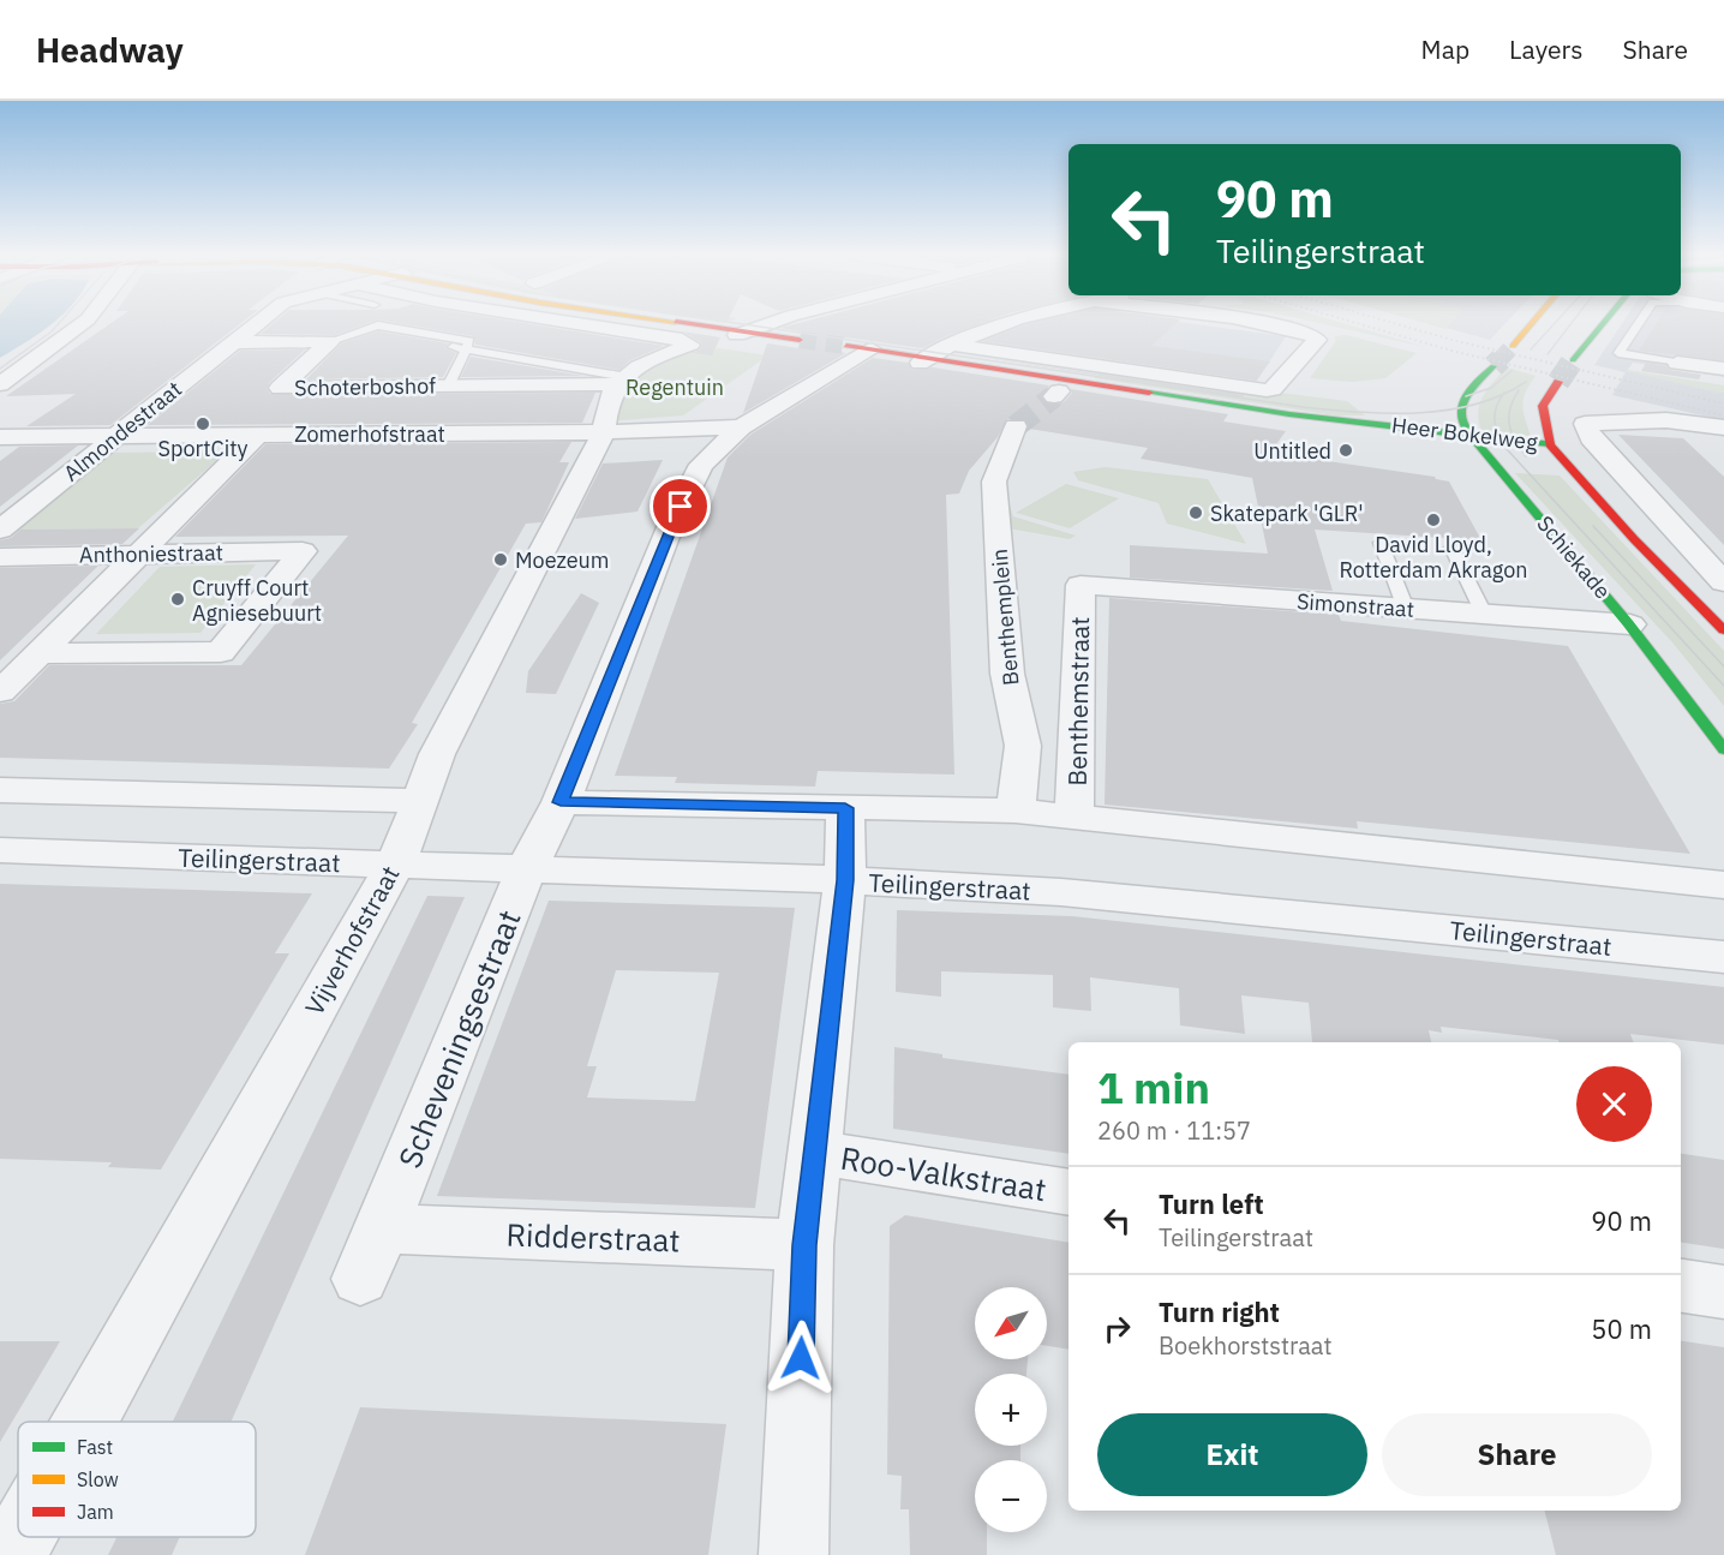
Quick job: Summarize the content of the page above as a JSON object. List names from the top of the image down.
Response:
{
  "streets": {
    "street": [
      "Schoterboshof",
      "Almondestraat",
      "Zomerhofstraat",
      "Heer Bokelweg",
      "Anthoniestraat",
      "Schiekade",
      "Simonstraat",
      "Benthemplein",
      "Benthemstraat",
      "Teilingerstraat",
      "Vijverhofstraat",
      "Scheveningsestraat",
      "Roo-Valkstraat",
      "Ridderstraat"
    ]
  },
  "crossings": [
    ["Schoterboshof", "Almondestraat"],
    ["Schoterboshof", "Vijverhofstraat"],
    ["Almondestraat", "Zomerhofstraat"],
    ["Zomerhofstraat", "Vijverhofstraat"],
    ["Zomerhofstraat", "Scheveningsestraat"],
    ["Heer Bokelweg", "Schiekade"],
    ["Heer Bokelweg", "Scheveningsestraat"],
    ["Schiekade", "Simonstraat"],
    ["Simonstraat", "Benthemstraat"],
    ["Teilingerstraat", "Vijverhofstraat"],
    ["Teilingerstraat", "Scheveningsestraat"],
    ["Scheveningsestraat", "Ridderstraat"]
  ],
  "parks": ["Regentuin"],
  "places": [
    "SportCity",
    "Untitled",
    "Skatepark 'GLR'",
    "David Lloyd, Rotterdam Akragon",
    "Moezeum",
    "Cruyff Court Agniesebuurt"
  ],
  "legend": ["Fast", "Slow", "Jam"],
  "north": "bottom left",
  "page": {
    "header": "Headway",
    "nav": ["Map", "Layers", "Share"],
    "turn": ["90 m", "Teilingerstraat"],
    "heading": ["1 min", "260 m · 11:57"],
    "list": [
      {
        "name": "Turn left",
        "note": "Teilingerstraat",
        "value": "90 m"
      },
      {
        "name": "Turn right",
        "note": "Boekhorststraat",
        "value": "50 m"
      }
    ],
    "map_buttons": ["+", "−"],
    "buttons": ["Exit", "Share"]
  }
}
